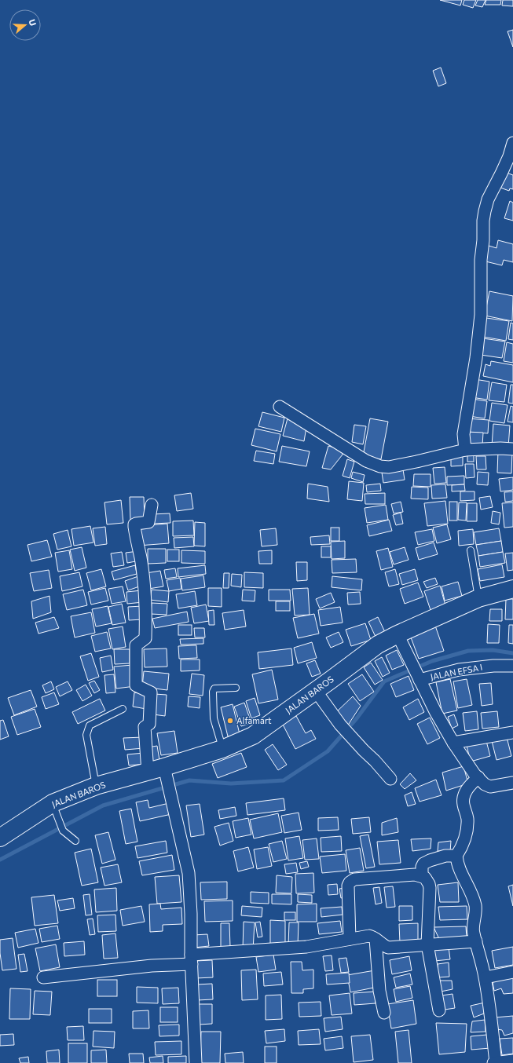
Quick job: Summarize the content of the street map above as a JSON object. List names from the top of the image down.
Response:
{
  "streets": {
    "main road": ["JALAN BAROS"],
    "street": ["JALAN EFSA I"]
  },
  "places": ["Alfamart"],
  "north": "right"
}
